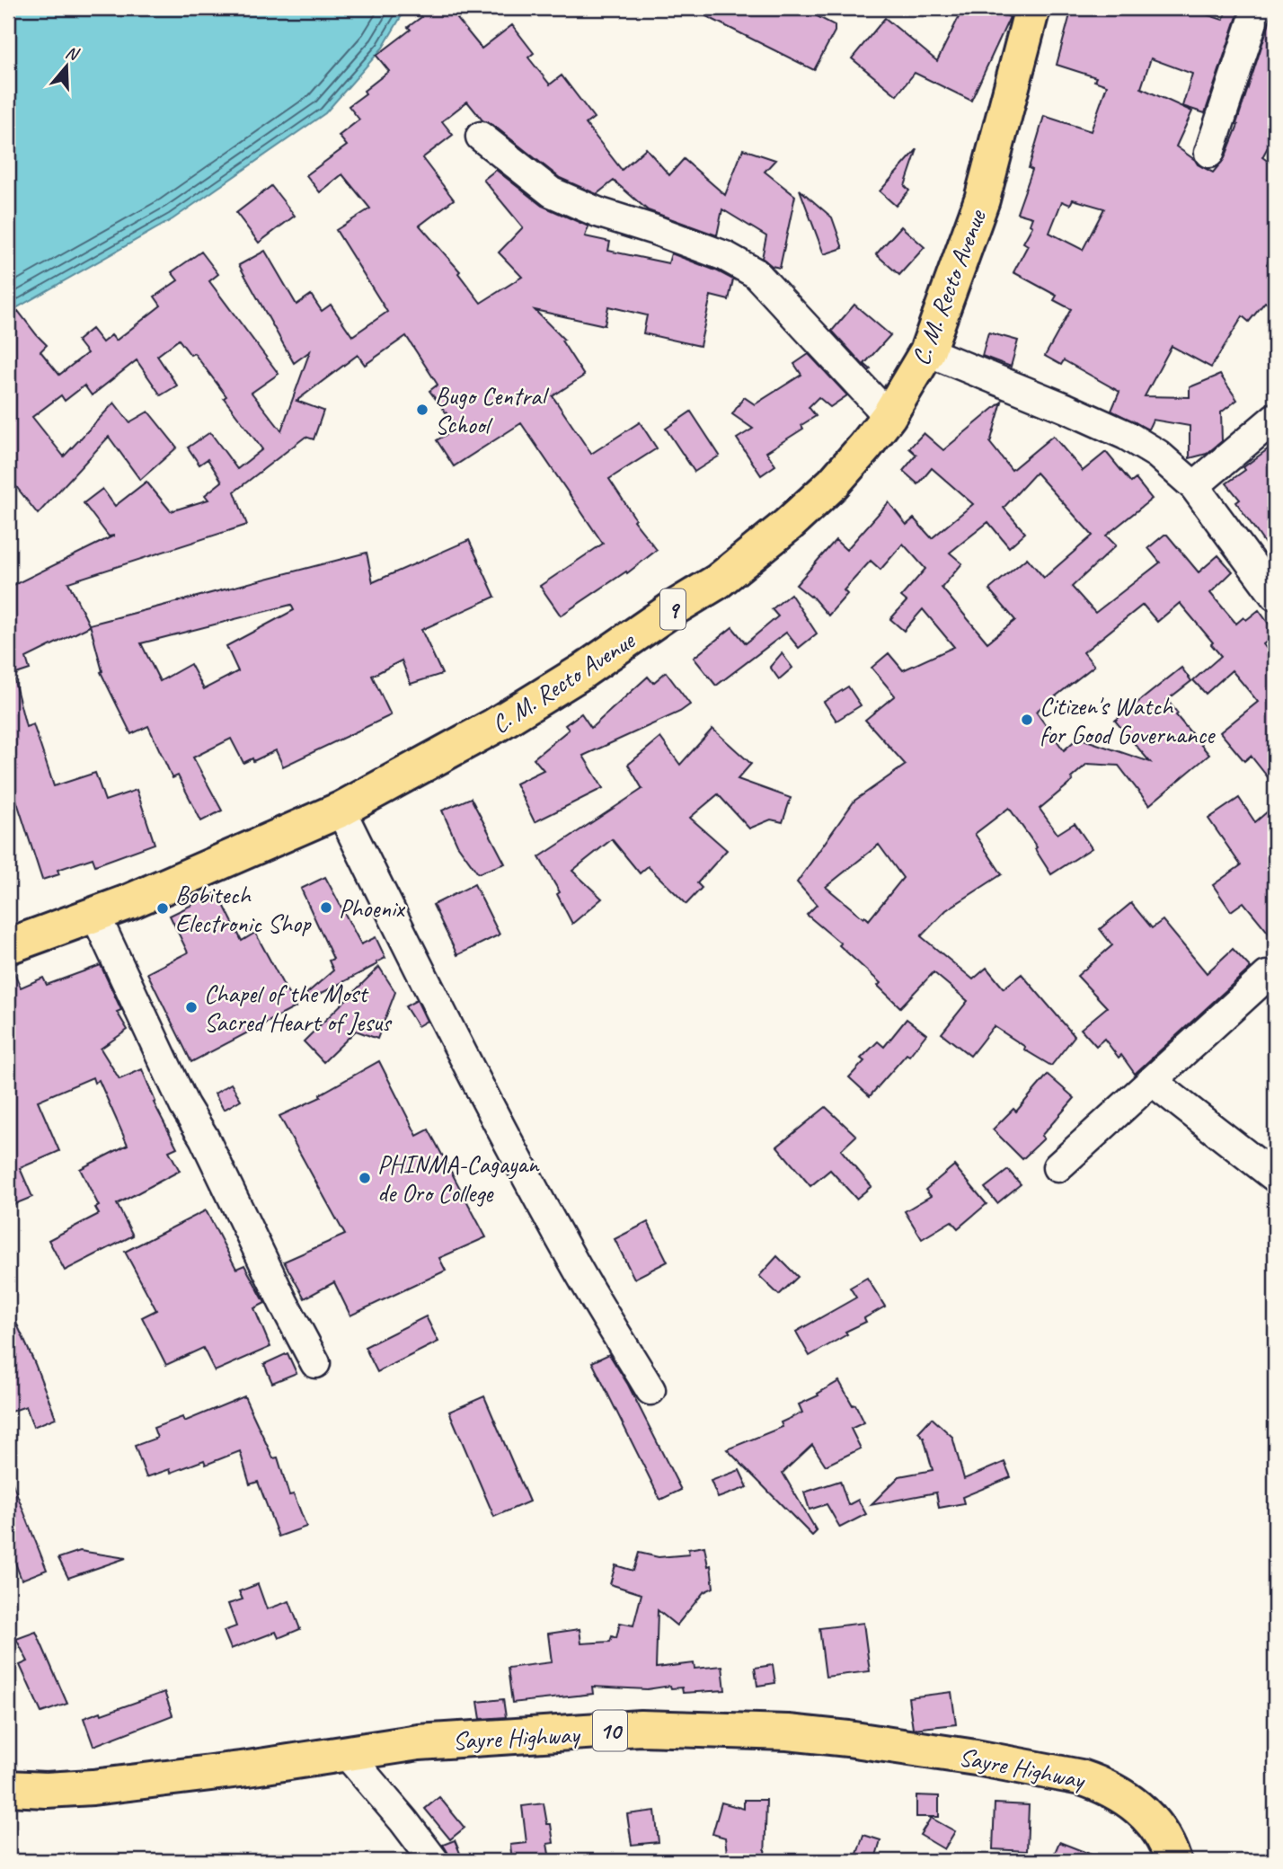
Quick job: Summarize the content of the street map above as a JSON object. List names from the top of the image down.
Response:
{
  "streets": {
    "highway": [
      "C. M. Recto Avenue",
      "9",
      "10",
      "Sayre Highway"
    ]
  },
  "places": [
    "Bugo Central School",
    "Citizen's Watch for Good Governance",
    "Phoenix",
    "Bobitech Electronic Shop",
    "Chapel of the Most Sacred Heart of Jesus",
    "PHINMA-Cagayan de Oro College"
  ],
  "north": "top"
}
